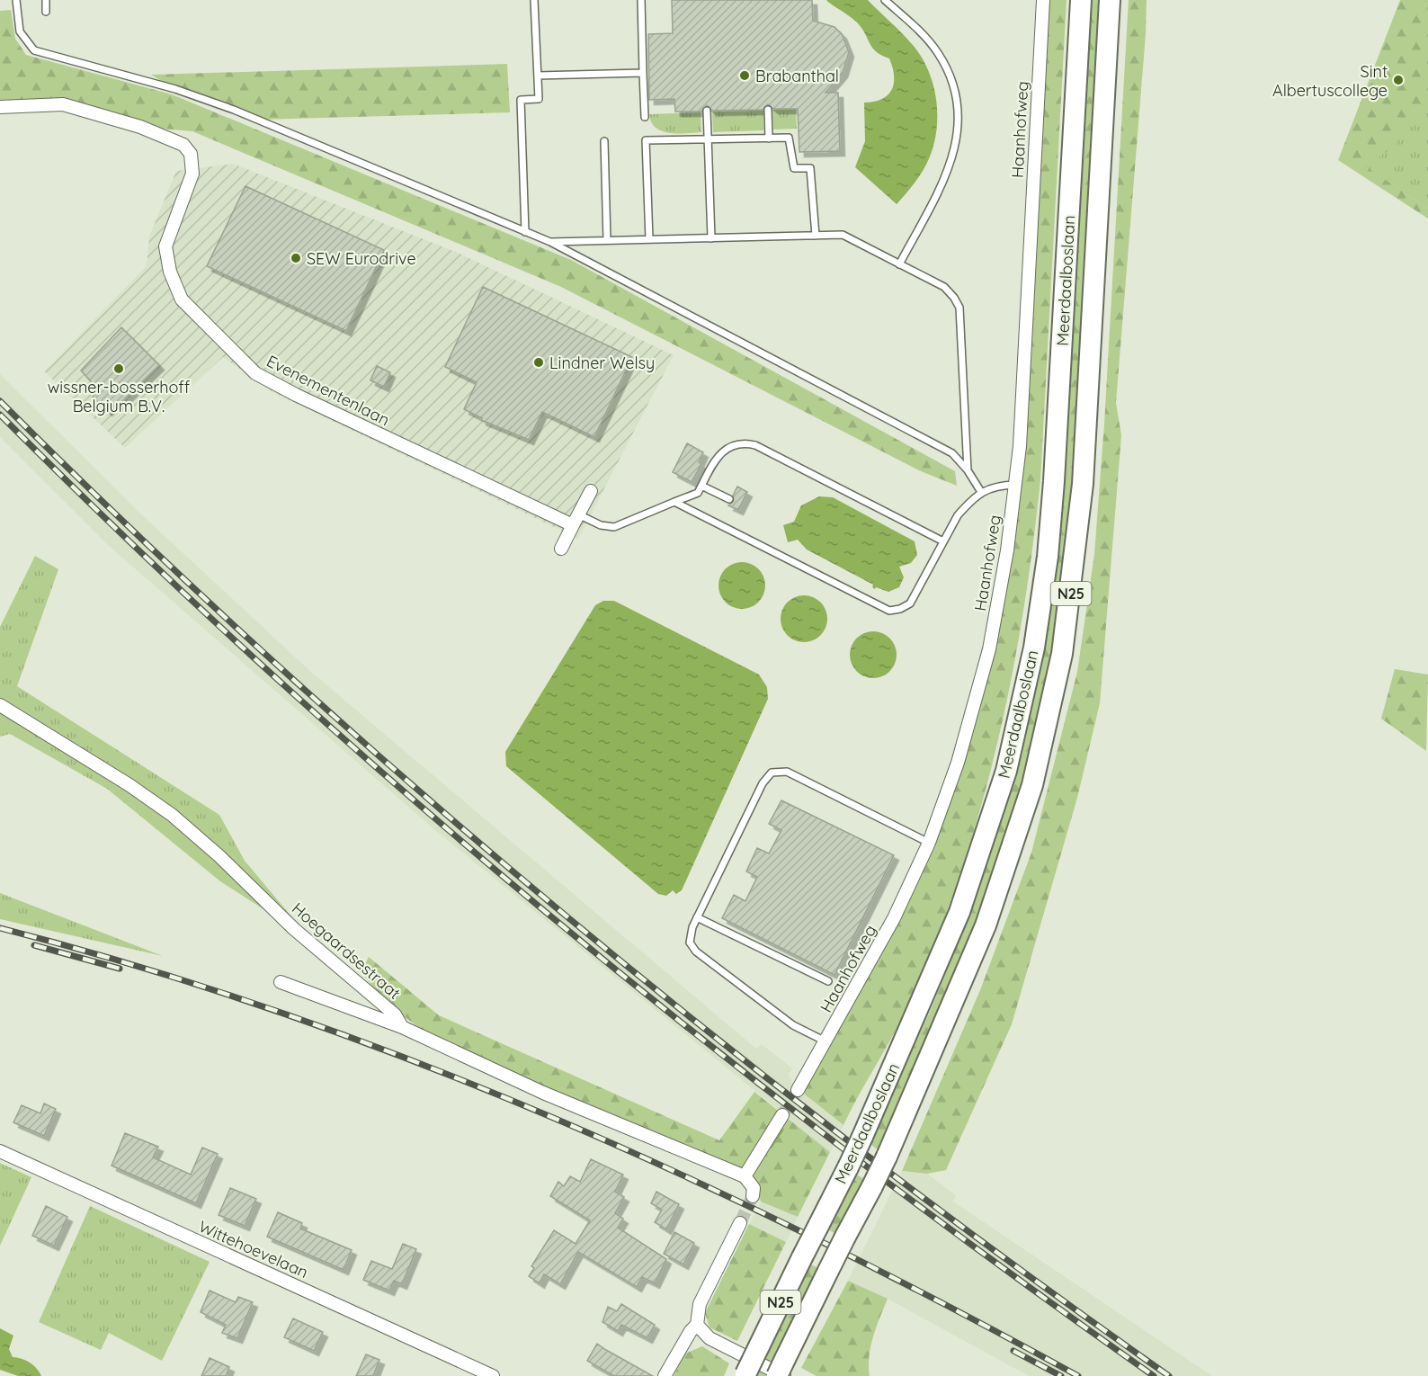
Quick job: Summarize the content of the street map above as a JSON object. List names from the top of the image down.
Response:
{
  "streets": {
    "highway": ["Meerdaalboslaan", "N25"],
    "street": [
      "Haanhofweg",
      "Evenementenlaan",
      "Hoegaardsestraat",
      "Wittehoevelaan"
    ]
  },
  "places": [
    "Brabanthal",
    "Sint Albertuscollege",
    "SEW Eurodrive",
    "Lindner Welsy",
    "wissner-bosserhoff Belgium B.V."
  ]
}
